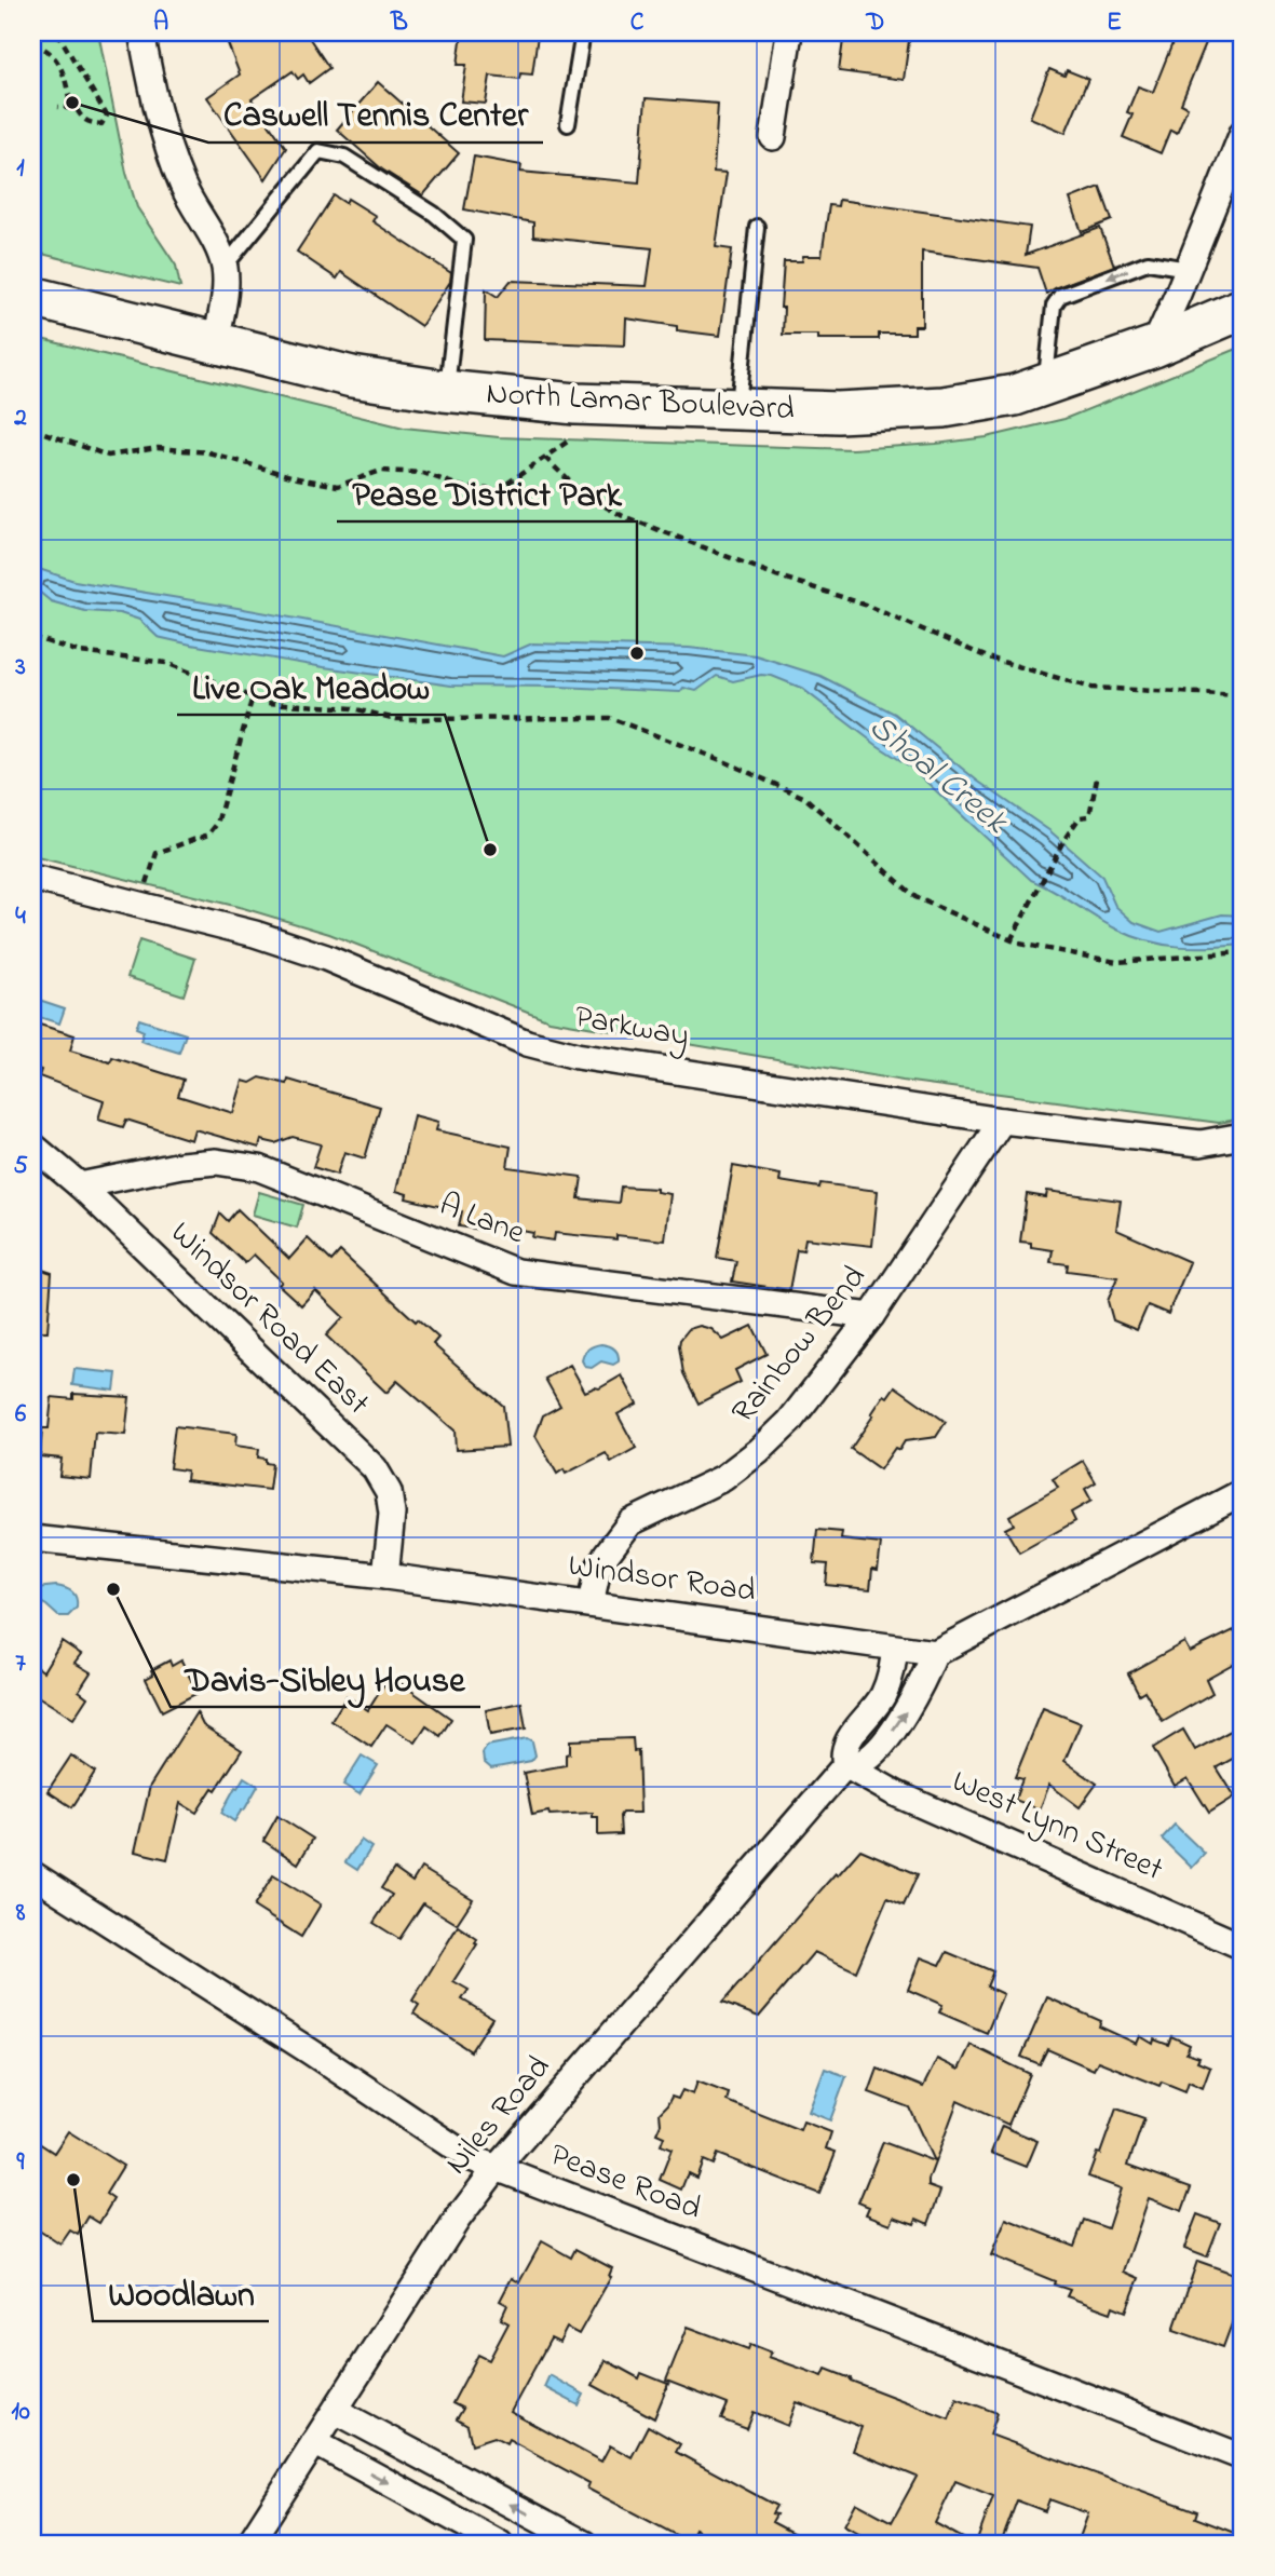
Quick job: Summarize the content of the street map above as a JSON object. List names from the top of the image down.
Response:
{
  "streets": {
    "main road": ["North Lamar Boulevard"],
    "street": [
      "Parkway",
      "A Lane",
      "Windsor Road East",
      "Rainbow Bend",
      "Windsor Road",
      "West Lynn Street",
      "Niles Road",
      "Pease Road"
    ]
  },
  "crossings": [
    ["Parkway", "Rainbow Bend"],
    ["A Lane", "Windsor Road East"],
    ["A Lane", "Rainbow Bend"],
    ["Windsor Road East", "Windsor Road"],
    ["Rainbow Bend", "Windsor Road"],
    ["Windsor Road", "Niles Road"],
    ["West Lynn Street", "Niles Road"],
    ["Niles Road", "Pease Road"]
  ],
  "water": ["Shoal Creek"],
  "places": [
    "Caswell Tennis Center",
    "Pease District Park",
    "Live Oak Meadow",
    "Davis-Sibley House",
    "Woodlawn"
  ],
  "grid": {
    "columns": [
      "A",
      "B",
      "C",
      "D",
      "E"
    ],
    "rows": [
      "1",
      "2",
      "3",
      "4",
      "5",
      "6",
      "7",
      "8",
      "9",
      "10"
    ]
  }
}
